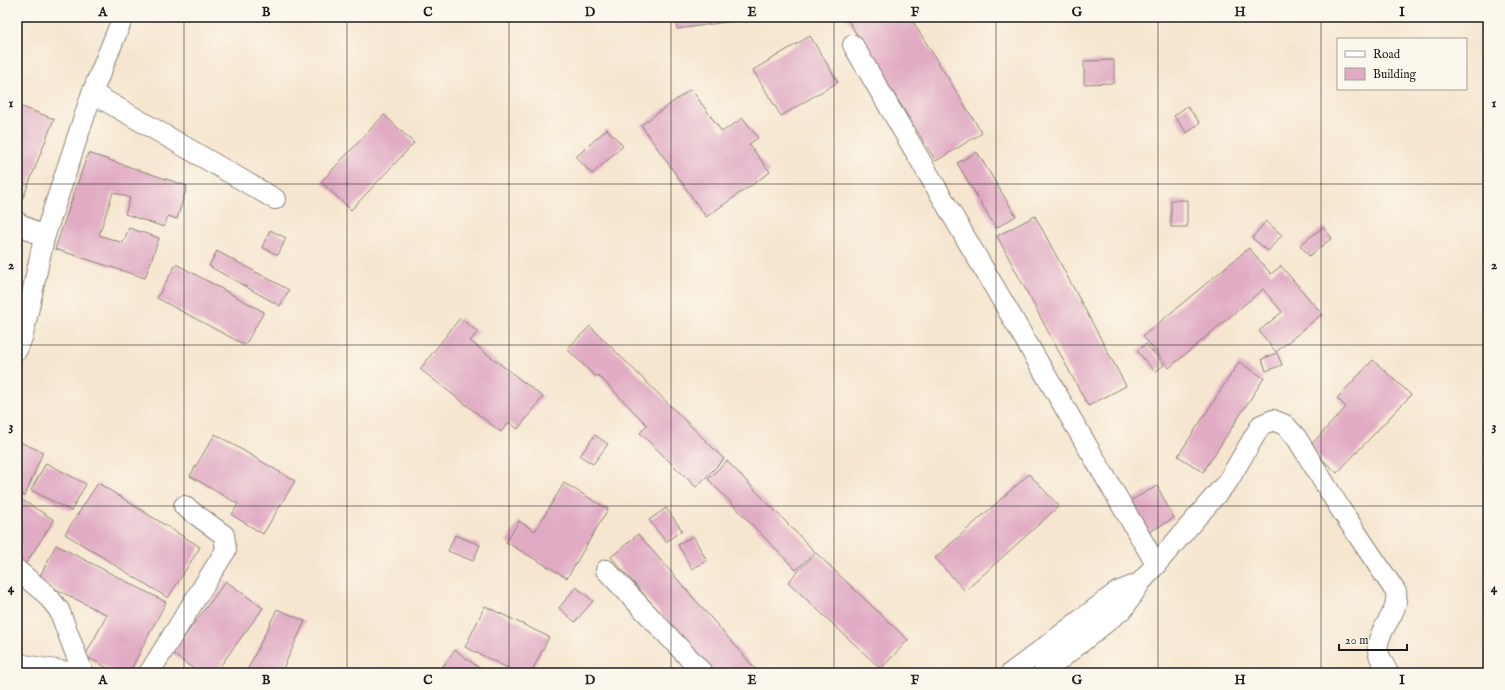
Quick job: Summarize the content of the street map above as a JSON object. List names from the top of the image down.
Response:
{
  "legend": ["Road", "Building"],
  "scale_bar": "20 m",
  "grid": {
    "columns": [
      "A",
      "B",
      "C",
      "D",
      "E",
      "F",
      "G",
      "H",
      "I"
    ],
    "rows": [
      "1",
      "2",
      "3",
      "4"
    ]
  }
}
